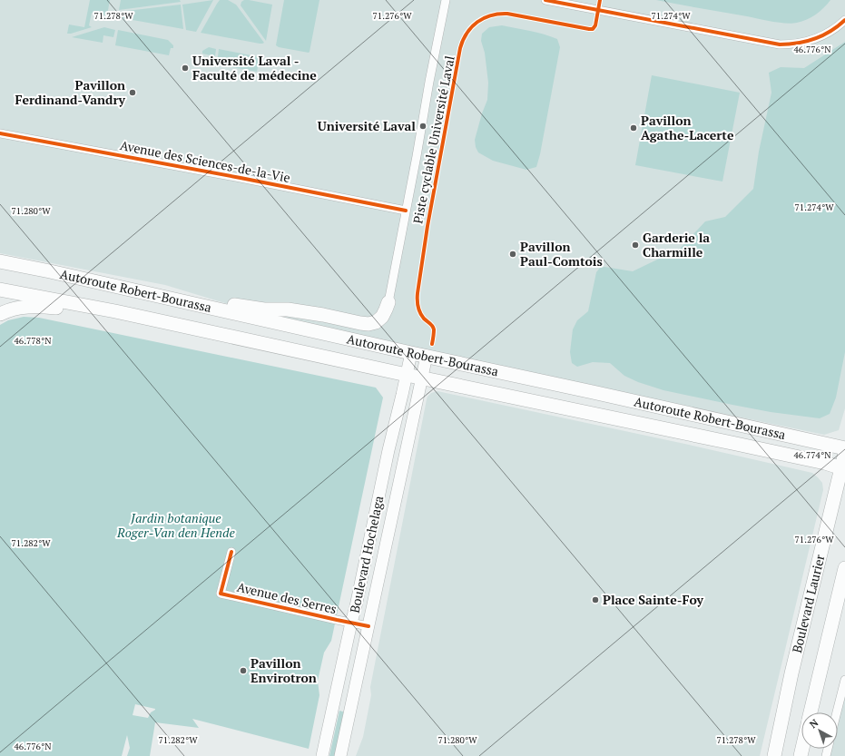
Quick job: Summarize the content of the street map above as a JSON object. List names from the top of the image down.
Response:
{
  "streets": {
    "main road": ["Autoroute Robert-Bourassa", "Boulevard Hochelaga", "Boulevard Laurier"],
    "street": ["Avenue des Sciences-de-la-Vie", "Avenue des Serres"],
    "cycle path": ["Piste cyclable Université Laval"]
  },
  "crossings": [
    ["Autoroute Robert-Bourassa", "Boulevard Hochelaga"],
    ["Autoroute Robert-Bourassa", "Boulevard Laurier"],
    ["Boulevard Hochelaga", "Avenue des Serres"]
  ],
  "parks": ["Jardin botanique Roger-Van den Hende"],
  "places": [
    "Université Laval - Faculté de médecine",
    "Pavillon Ferdinand-Vandry",
    "Université Laval",
    "Pavillon Agathe-Lacerte",
    "Garderie la Charmille",
    "Pavillon Paul-Comtois",
    "Place Sainte-Foy",
    "Pavillon Envirotron"
  ],
  "north": "top left",
  "coordinates": [
    "71.278°W",
    "71.276°W",
    "71.274°W",
    "46.776°N",
    "71.280°W",
    "46.778°N",
    "46.774°N",
    "71.282°W"
  ]
}
